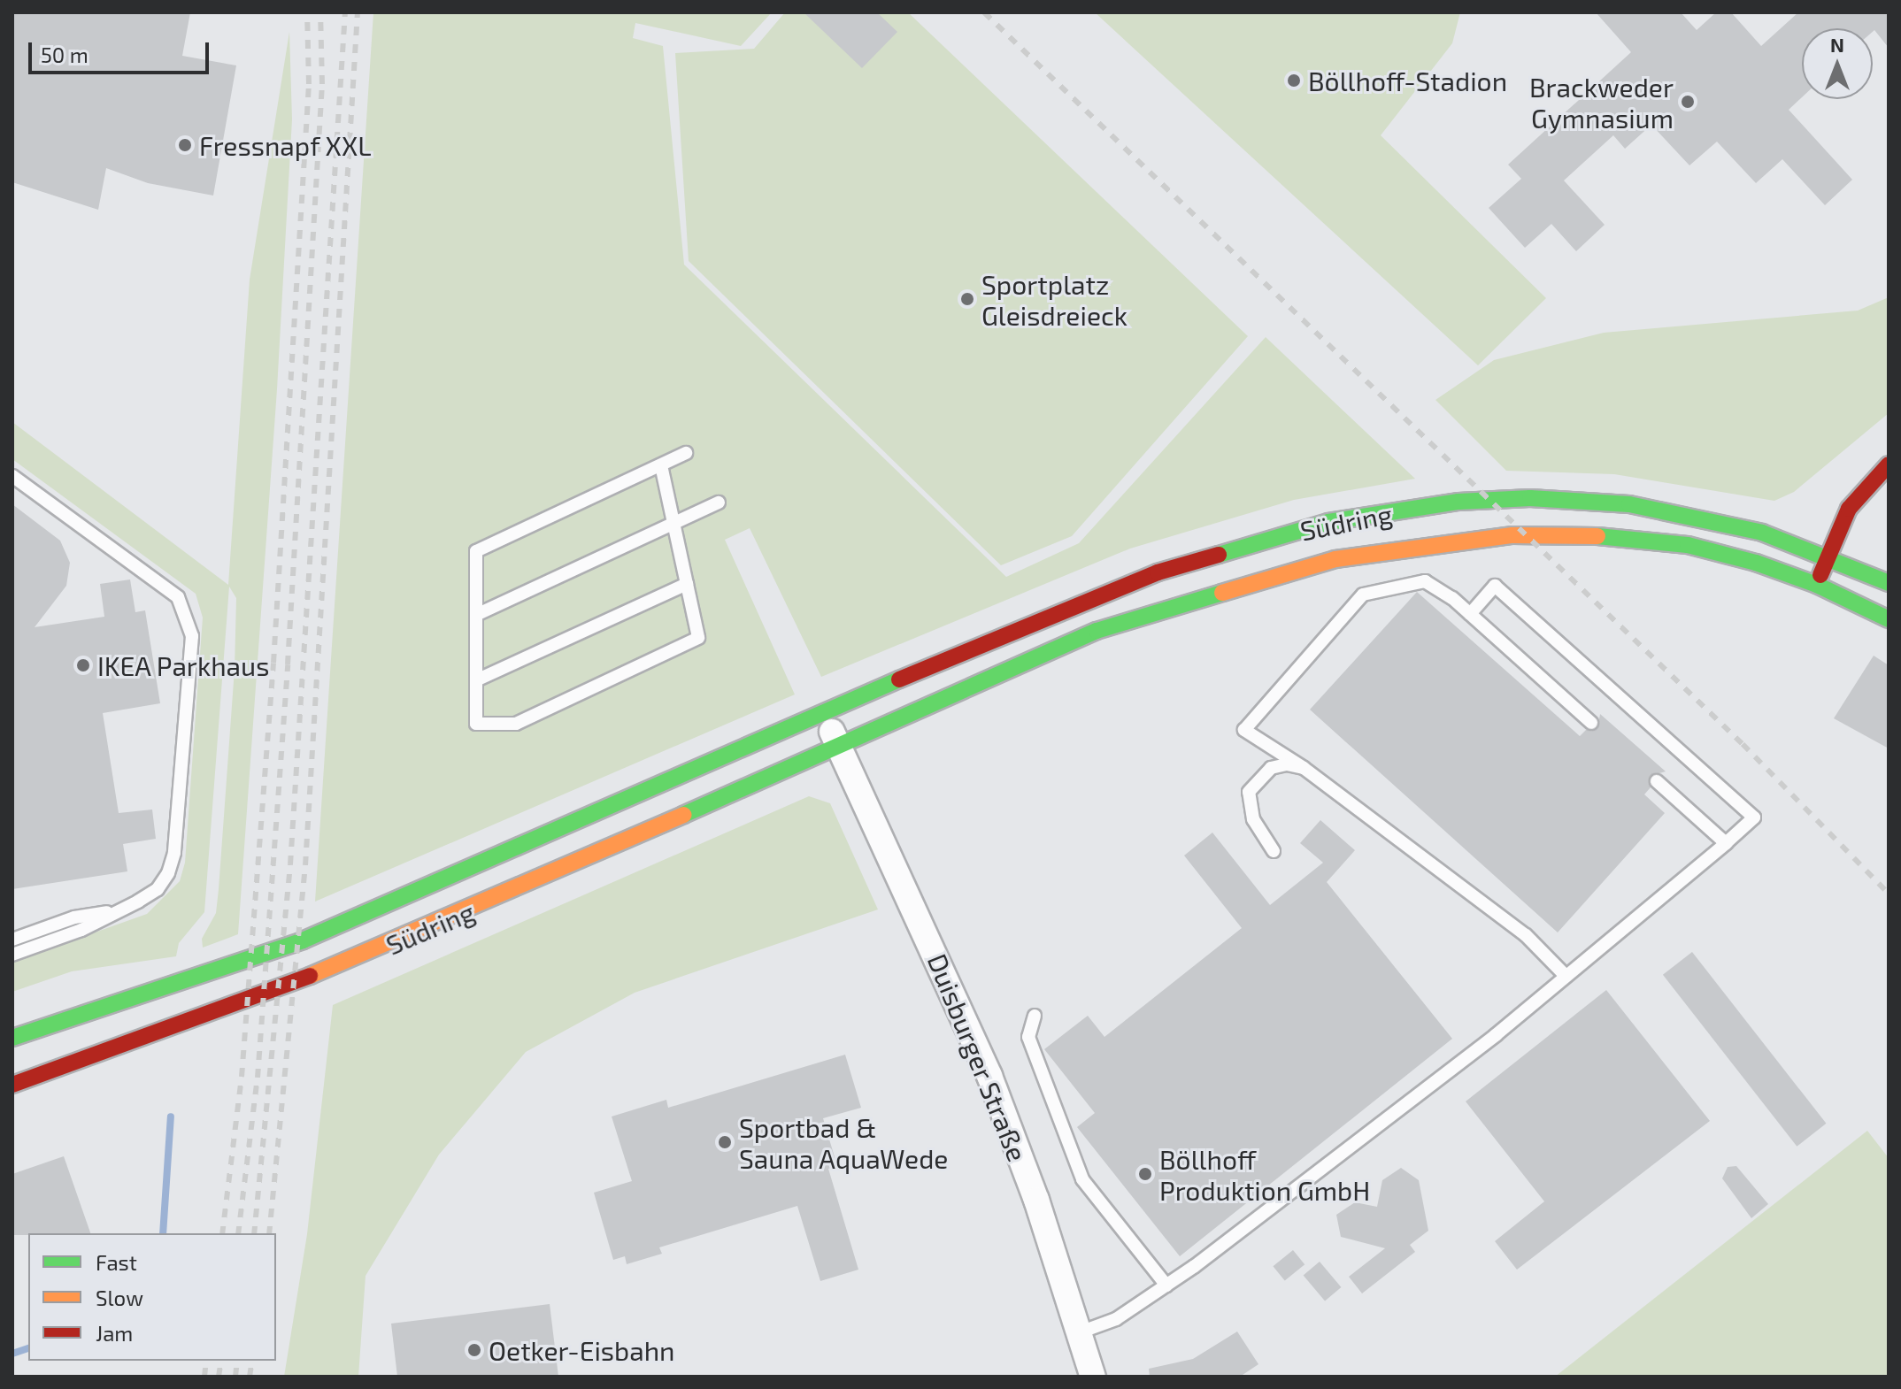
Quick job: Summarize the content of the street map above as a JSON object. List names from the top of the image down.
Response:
{
  "streets": {
    "main road": ["Südring"],
    "street": ["Duisburger Straße"]
  },
  "crossings": [
    ["Südring", "Duisburger Straße"]
  ],
  "places": [
    "Böllhoff-Stadion",
    "Brackweder Gymnasium",
    "Fressnapf XXL",
    "Sportplatz Gleisdreieck",
    "IKEA Parkhaus",
    "Sportbad & Sauna AquaWede",
    "Böllhoff Produktion GmbH",
    "Oetker-Eisbahn"
  ],
  "legend": ["Fast", "Slow", "Jam"],
  "scale_bar": "50 m",
  "north": "top"
}
